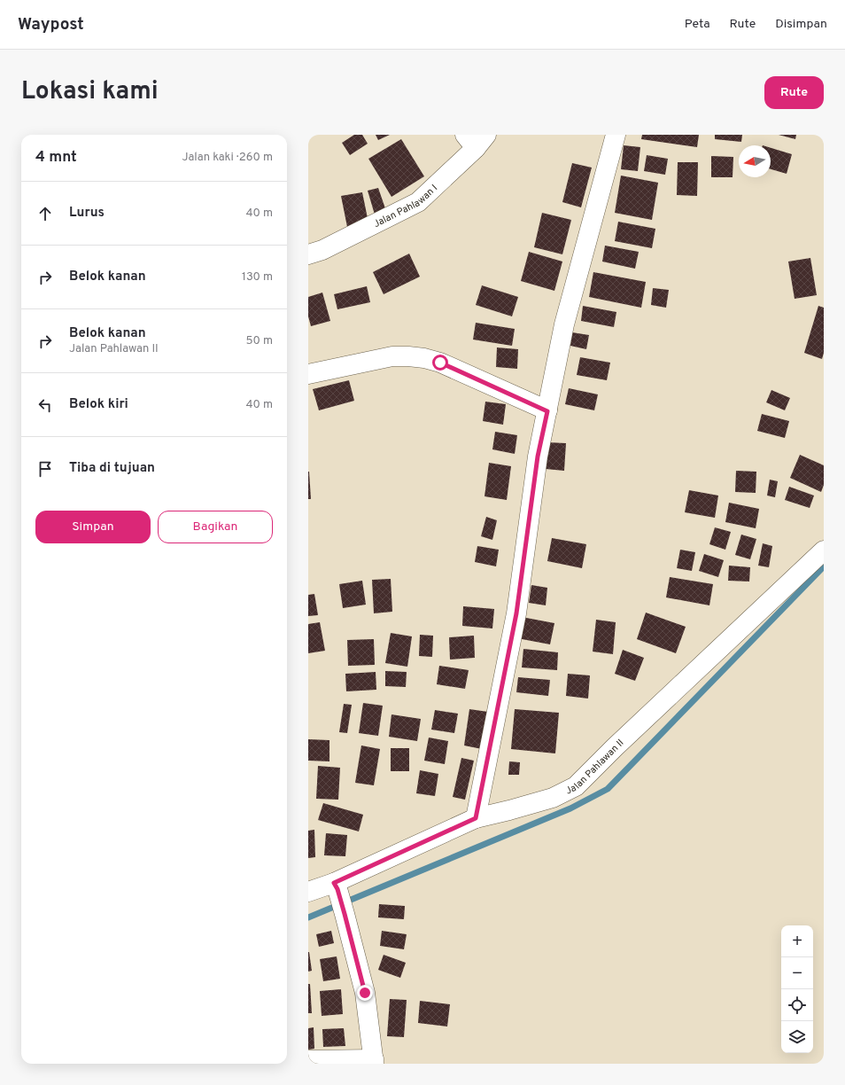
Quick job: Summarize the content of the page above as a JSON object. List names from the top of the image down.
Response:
{
  "streets": {
    "street": ["Jalan Pahlawan I", "Jalan Pahlawan II"]
  },
  "north": "left",
  "page": {
    "header": "Waypost",
    "nav": ["Peta", "Rute", "Disimpan"],
    "title": "Lokasi kami",
    "buttons": [
      "Rute",
      ["Simpan", "Bagikan"]
    ],
    "heading": ["4 mnt", "Jalan kaki · 260 m"],
    "list": [
      ["Lurus", "40 m"],
      ["Belok kanan", "130 m"],
      ["Belok kanan", "Jalan Pahlawan II", "50 m"],
      ["Belok kiri", "40 m"],
      "Tiba di tujuan"
    ],
    "map_buttons": ["+", "−"]
  }
}
